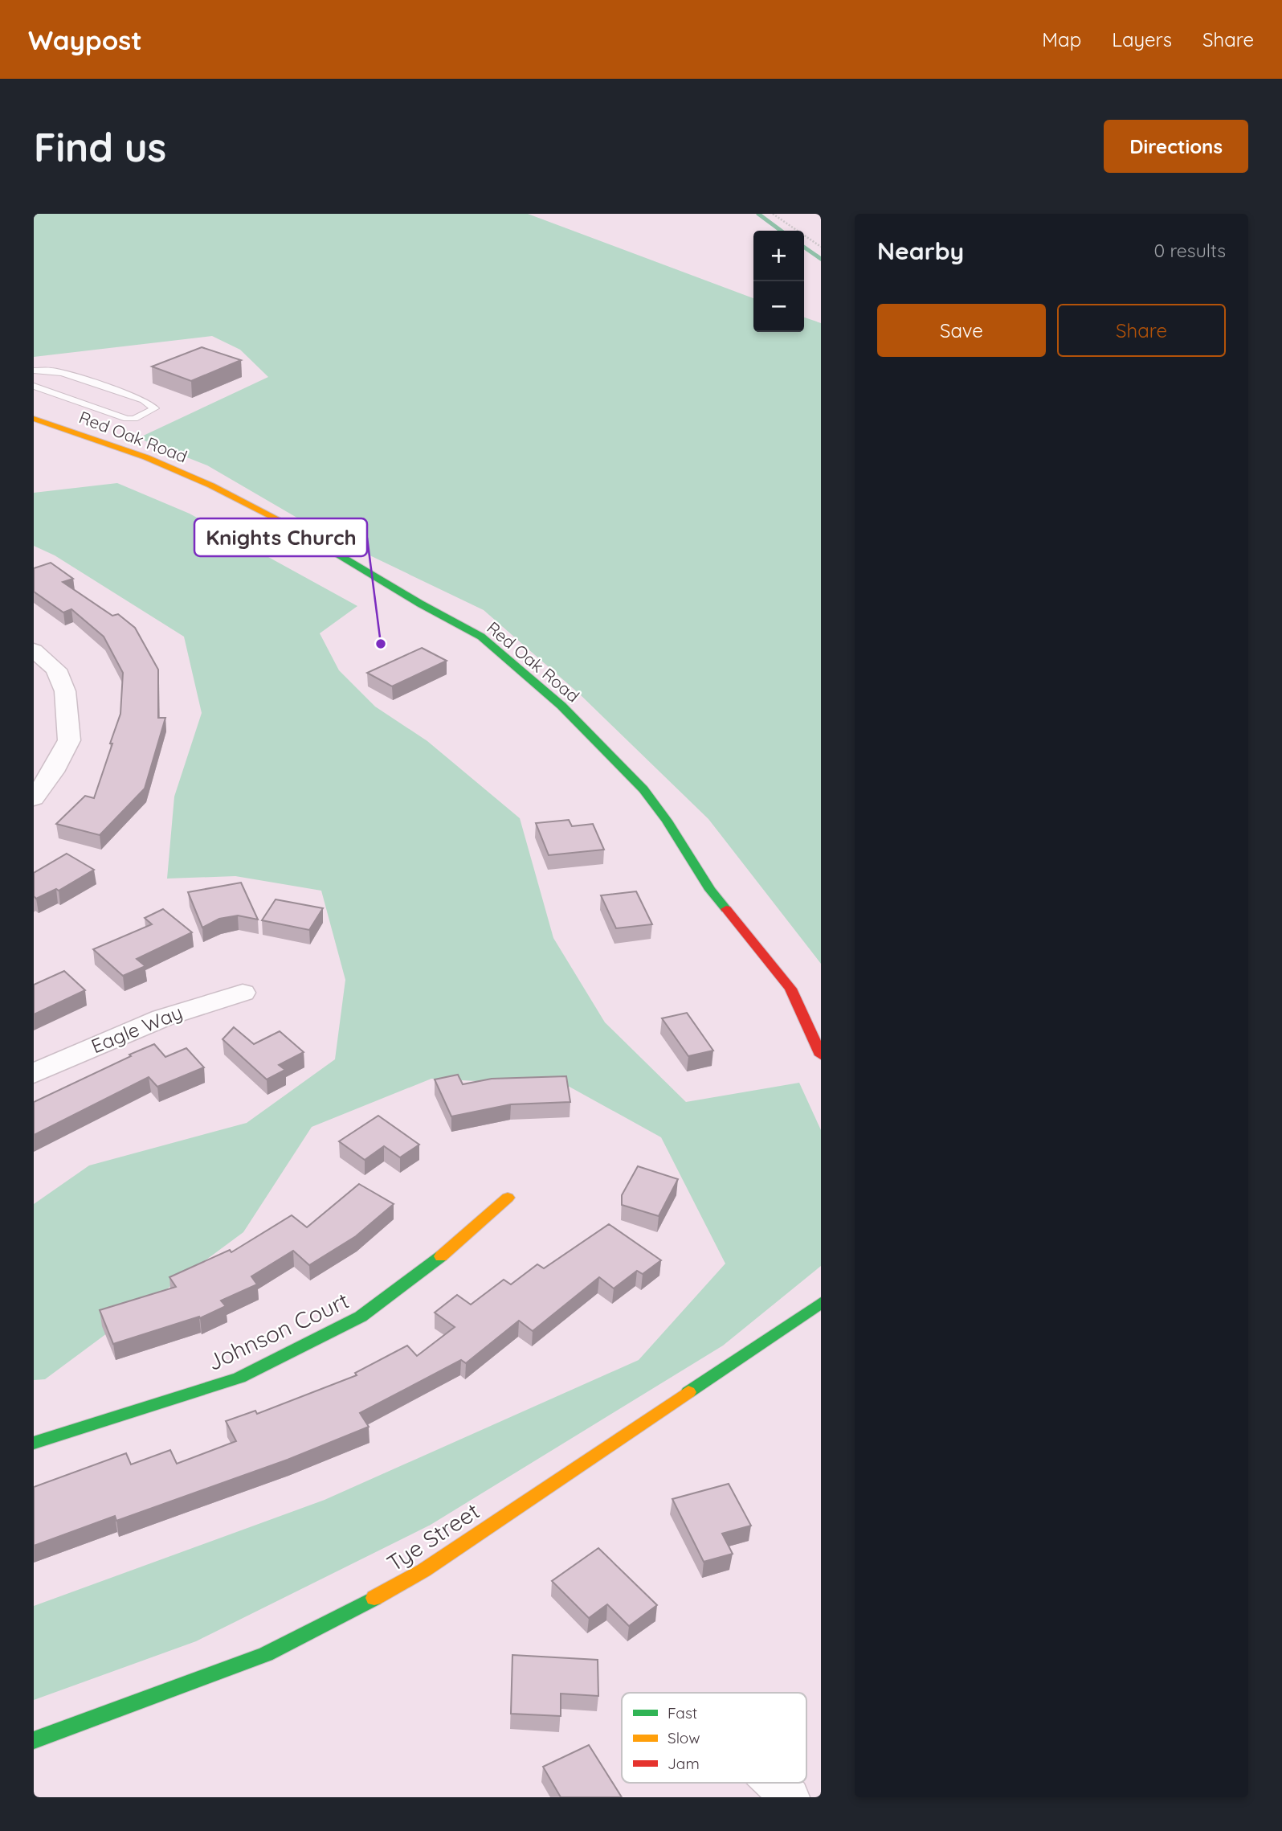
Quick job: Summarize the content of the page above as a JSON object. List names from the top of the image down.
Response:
{
  "streets": {
    "street": [
      "Red Oak Road",
      "Eagle Way",
      "Johnson Court",
      "Tye Street"
    ]
  },
  "places": ["Knights Church"],
  "legend": ["Fast", "Slow", "Jam"],
  "page": {
    "header": "Waypost",
    "nav": ["Map", "Layers", "Share"],
    "buttons": [
      "Directions",
      ["Save", "Share"]
    ],
    "title": "Find us",
    "heading": ["Nearby", "0 results"],
    "map_buttons": ["+", "−"]
  }
}
